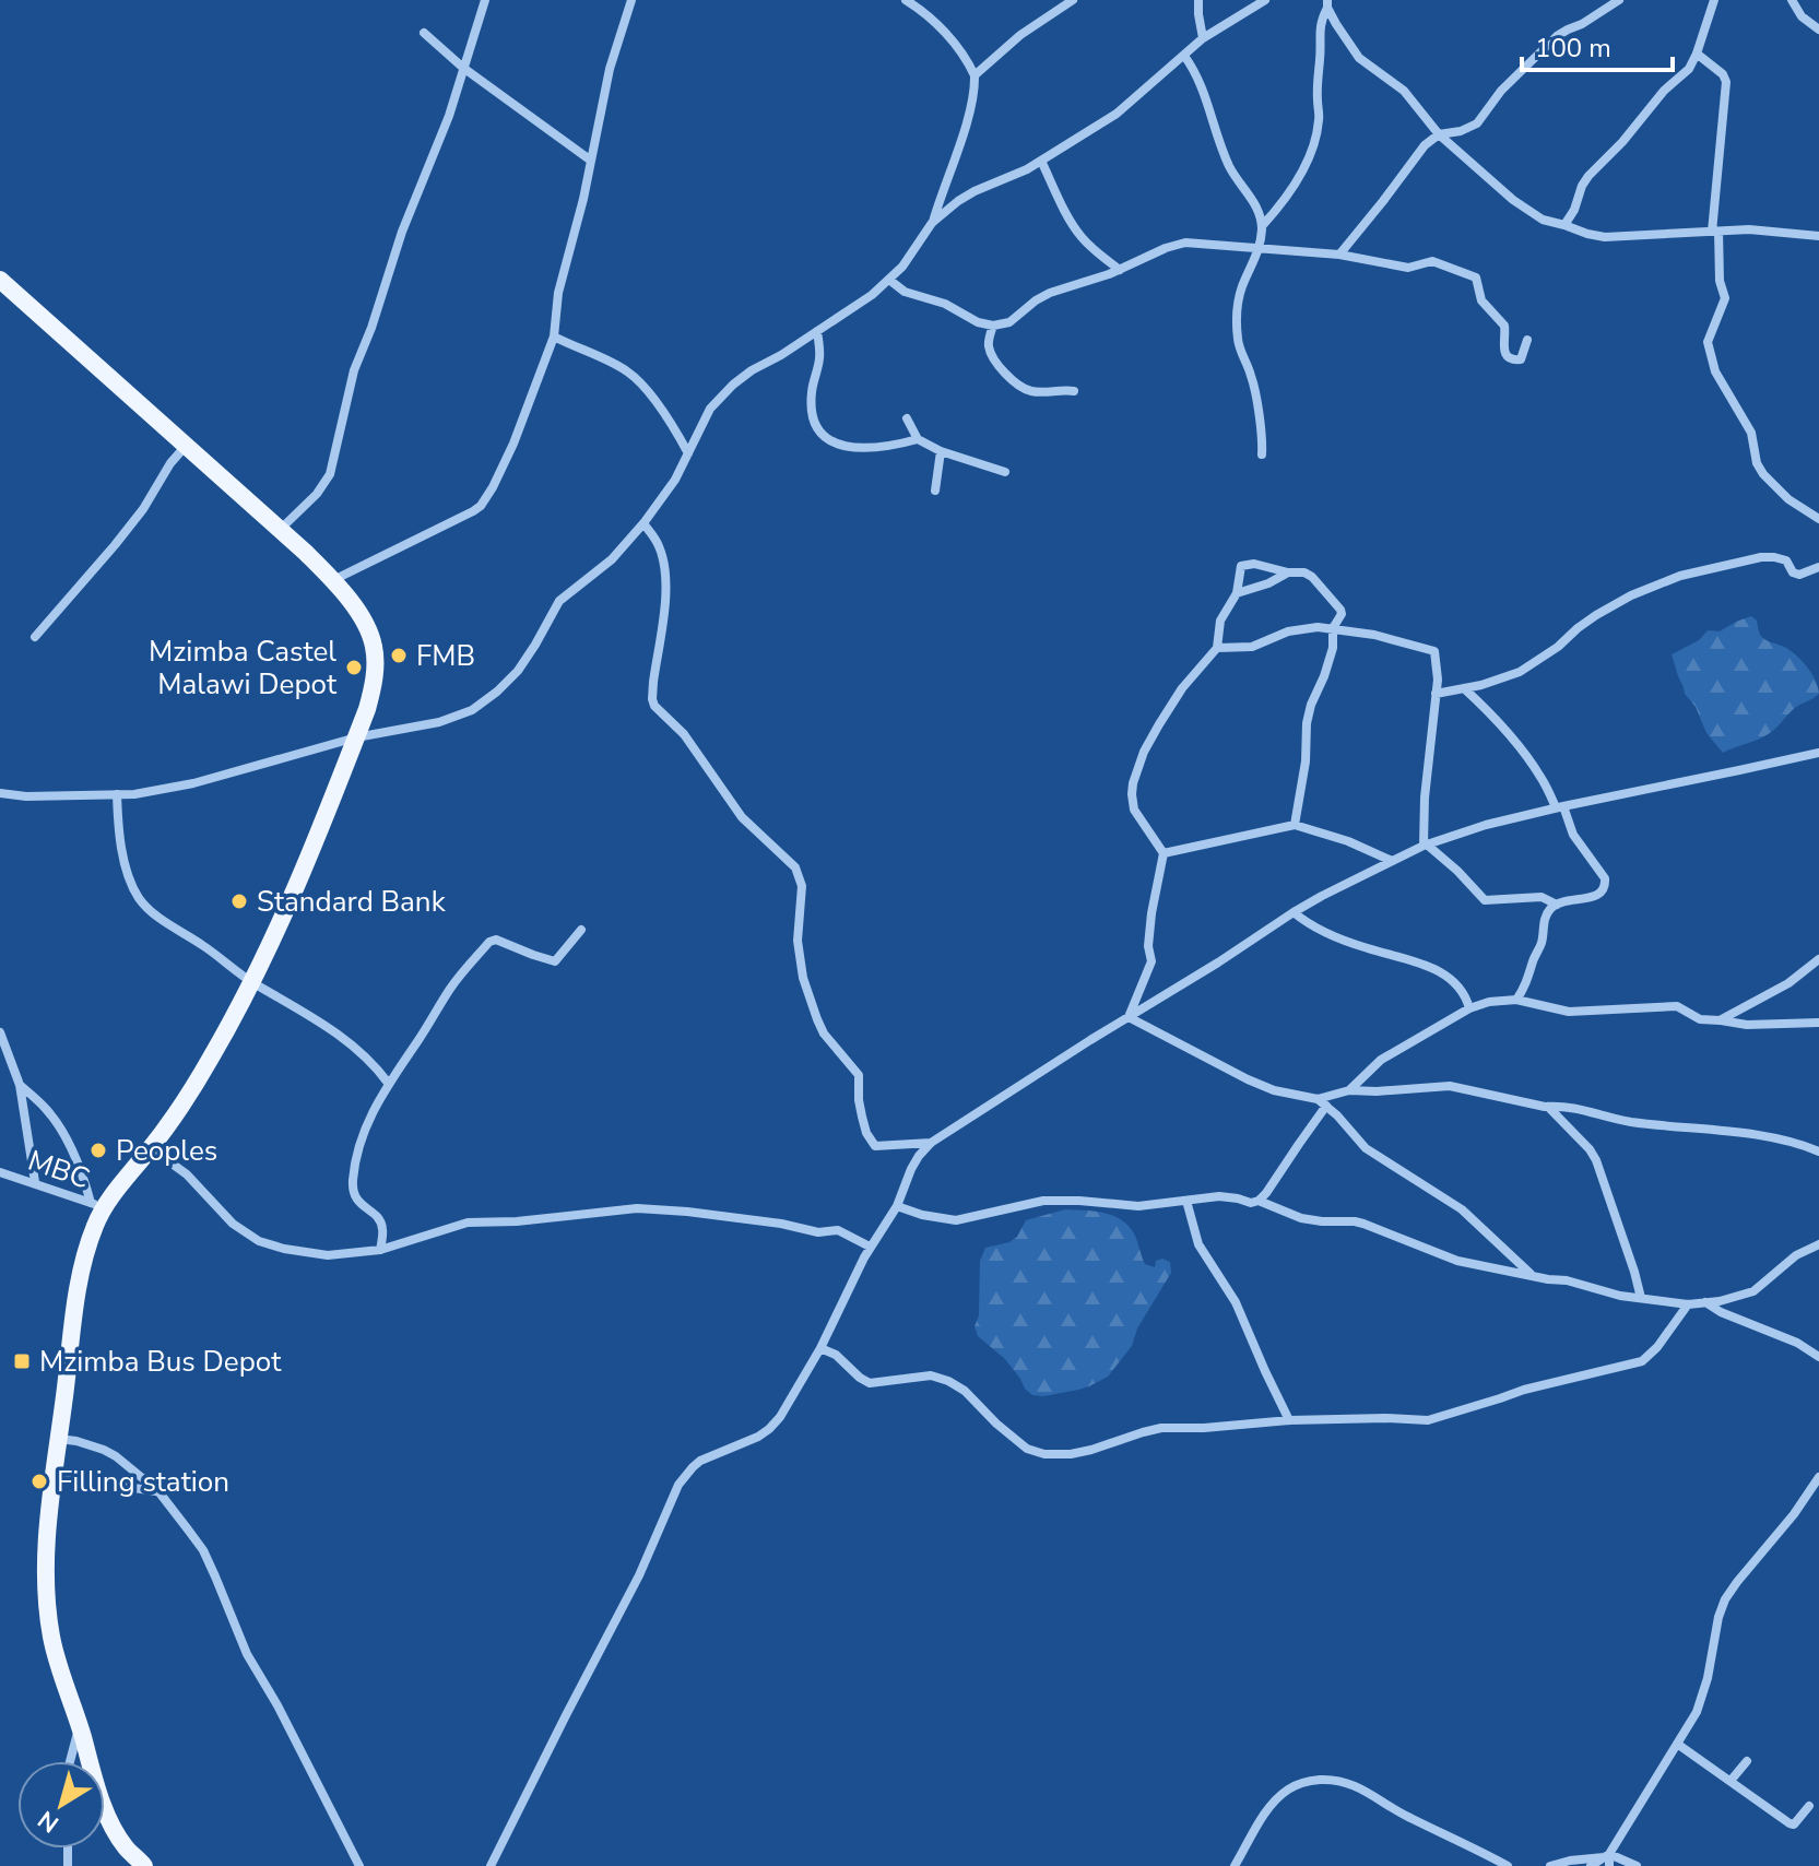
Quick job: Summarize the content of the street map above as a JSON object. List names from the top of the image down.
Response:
{
  "streets": {
    "street": ["MBC"]
  },
  "places": {
    "other": [
      "FMB",
      "Mzimba Castel Malawi Depot",
      "Standard Bank",
      "Peoples",
      "Filling station"
    ],
    "transit": ["Mzimba Bus Depot"]
  },
  "scale_bar": "100 m",
  "north": "bottom left"
}
